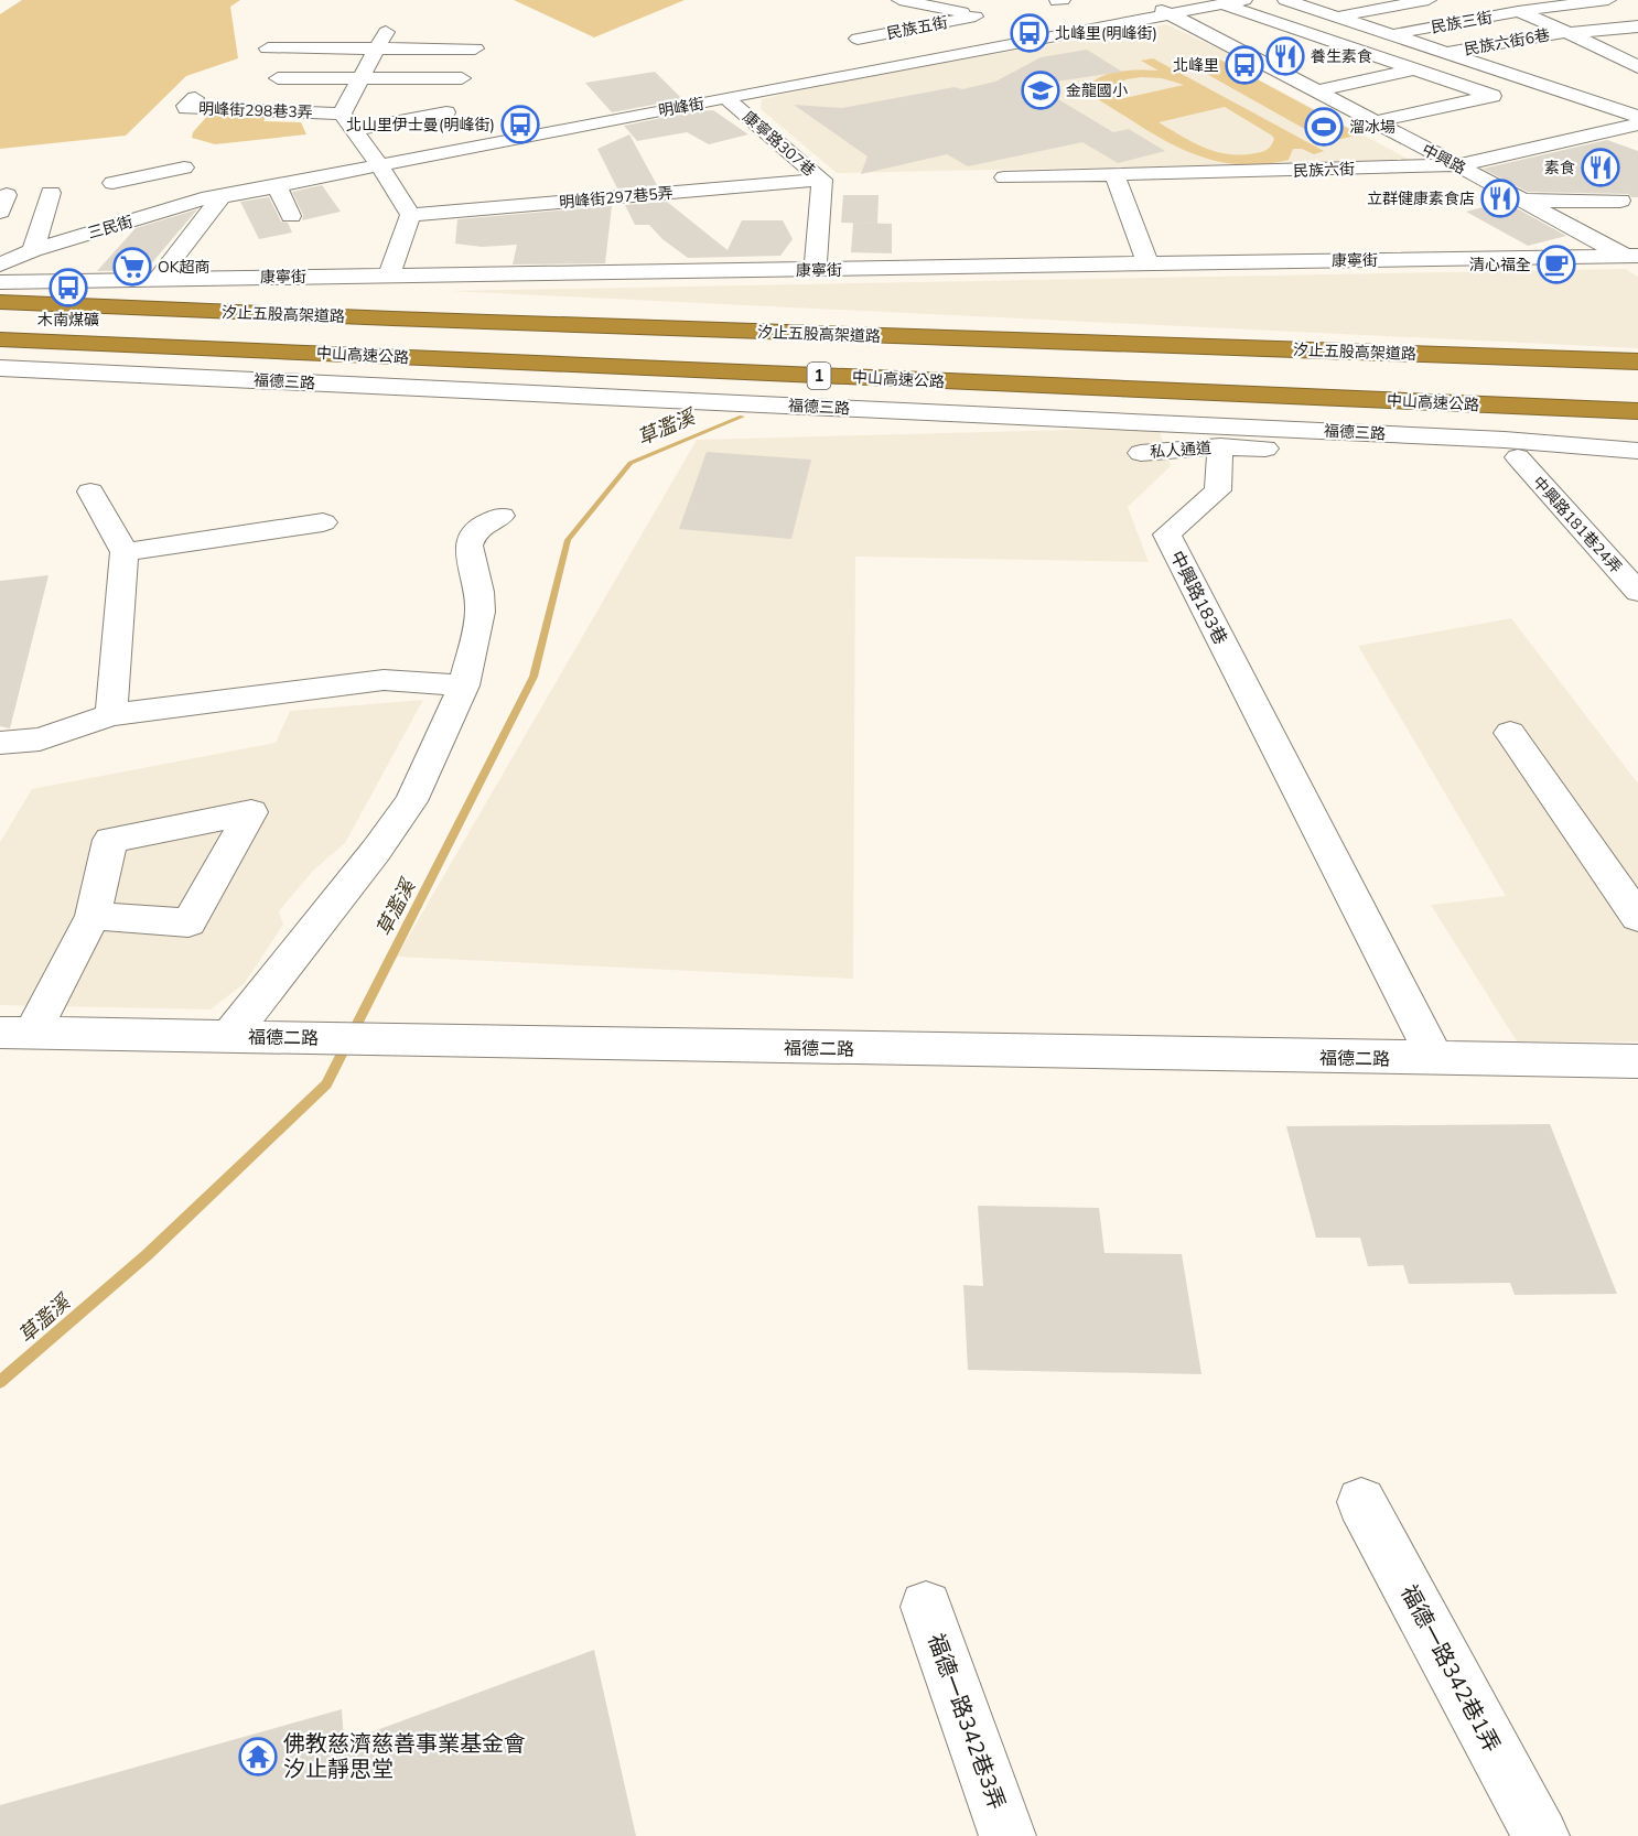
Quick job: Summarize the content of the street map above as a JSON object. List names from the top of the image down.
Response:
{
  "streets": {
    "highway": ["汐止五股高架道路", "中山高速公路", "1"],
    "street": [
      "民族三街",
      "民族五街",
      "民族六街6巷",
      "明峰街",
      "明峰街298巷3弄",
      "康寧路307巷",
      "中興路",
      "民族六街",
      "明峰街297巷5弄",
      "三民街",
      "康寧街",
      "福德三路",
      "私人通道",
      "中興路181巷24弄",
      "中興路183巷",
      "福德二路",
      "福德一路342巷1弄",
      "福德一路342巷3弄"
    ]
  },
  "crossings": [
    ["明峰街", "康寧路307巷"],
    ["明峰街", "中興路"],
    ["明峰街", "三民街"],
    ["康寧路307巷", "明峰街297巷5弄"],
    ["康寧路307巷", "康寧街"],
    ["中興路", "民族六街"],
    ["中興路", "康寧街"],
    ["私人通道", "中興路183巷"],
    ["中興路183巷", "福德二路"]
  ],
  "water": ["草濫溪"],
  "places": {
    "bus stop": [
      "北峰里(明峰街)",
      "北峰里",
      "北山里伊士曼(明峰街)",
      "木南煤礦"
    ],
    "restaurant": ["養生素食", "素食", "立群健康素食店"],
    "school or university": ["金龍國小"],
    "sports": ["溜冰場"],
    "cafe": ["清心福全"],
    "supermarket": ["OK超商"],
    "temple": ["佛教慈濟慈善事業基金會 汐止靜思堂"]
  }
}
